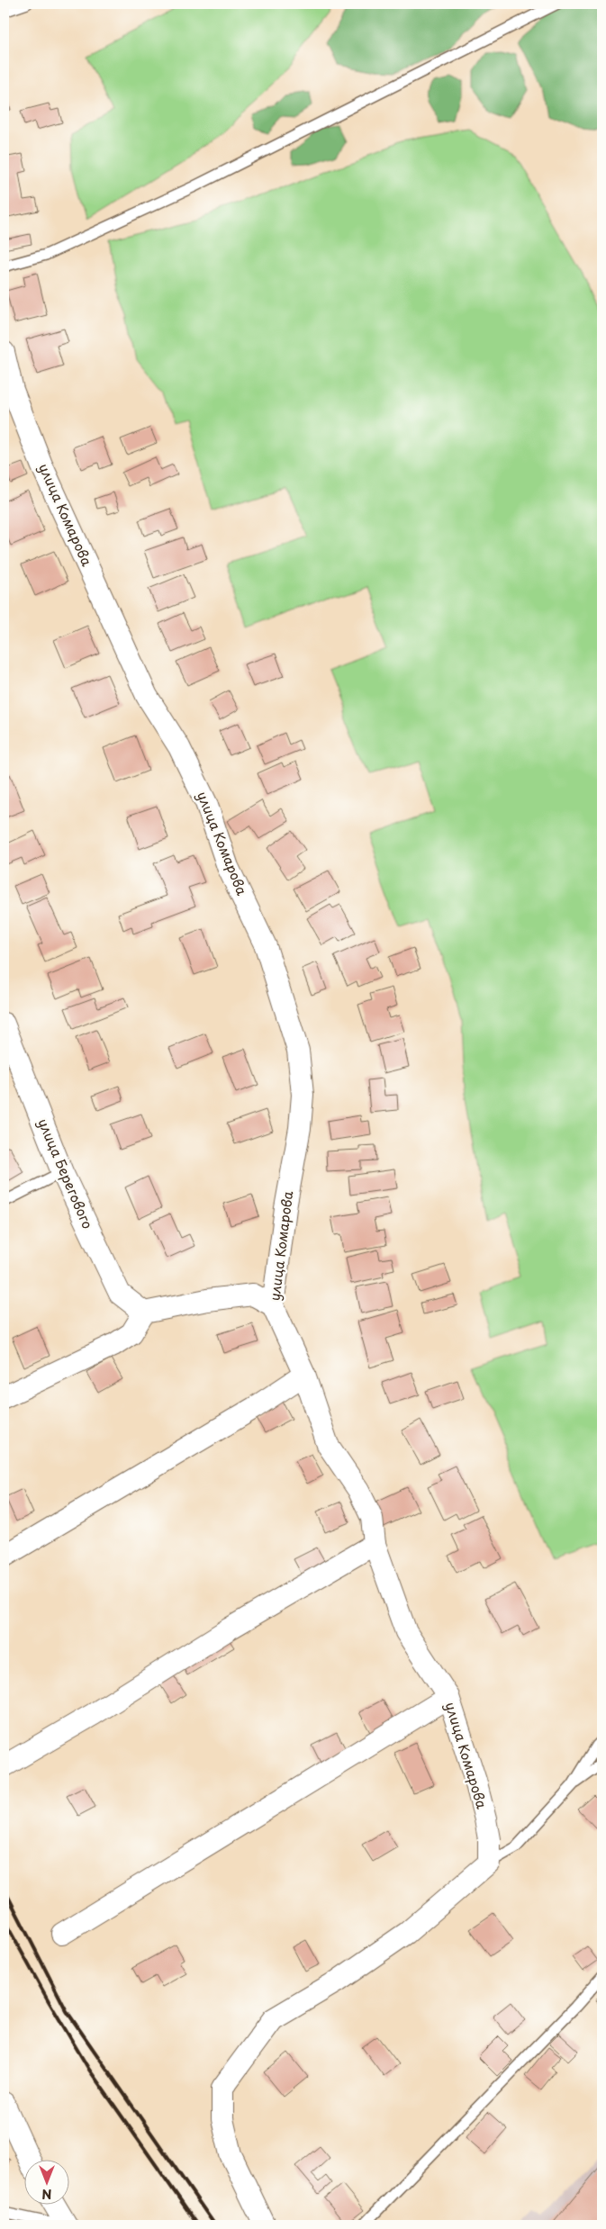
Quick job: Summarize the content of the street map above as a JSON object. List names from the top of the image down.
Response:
{
  "streets": {
    "street": ["улица Комарова", "улица Берегового"]
  },
  "north": "bottom"
}
